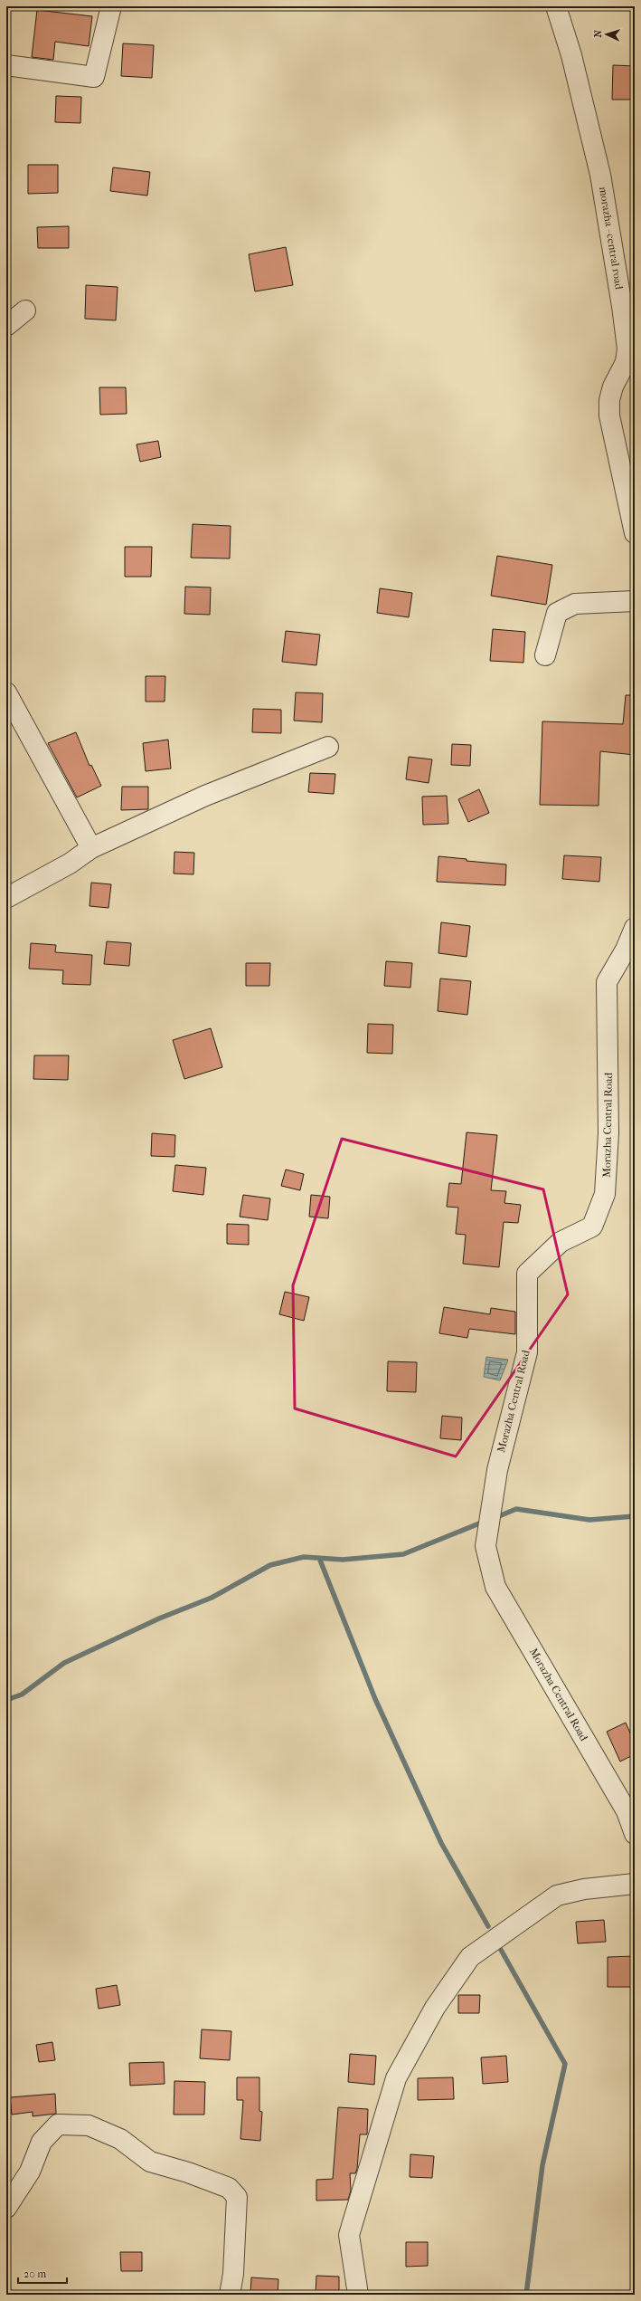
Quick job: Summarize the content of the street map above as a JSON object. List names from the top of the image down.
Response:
{
  "streets": {
    "street": ["morazha - central road", "Morazha Central Road"]
  },
  "scale_bar": "20 m",
  "north": "left"
}
